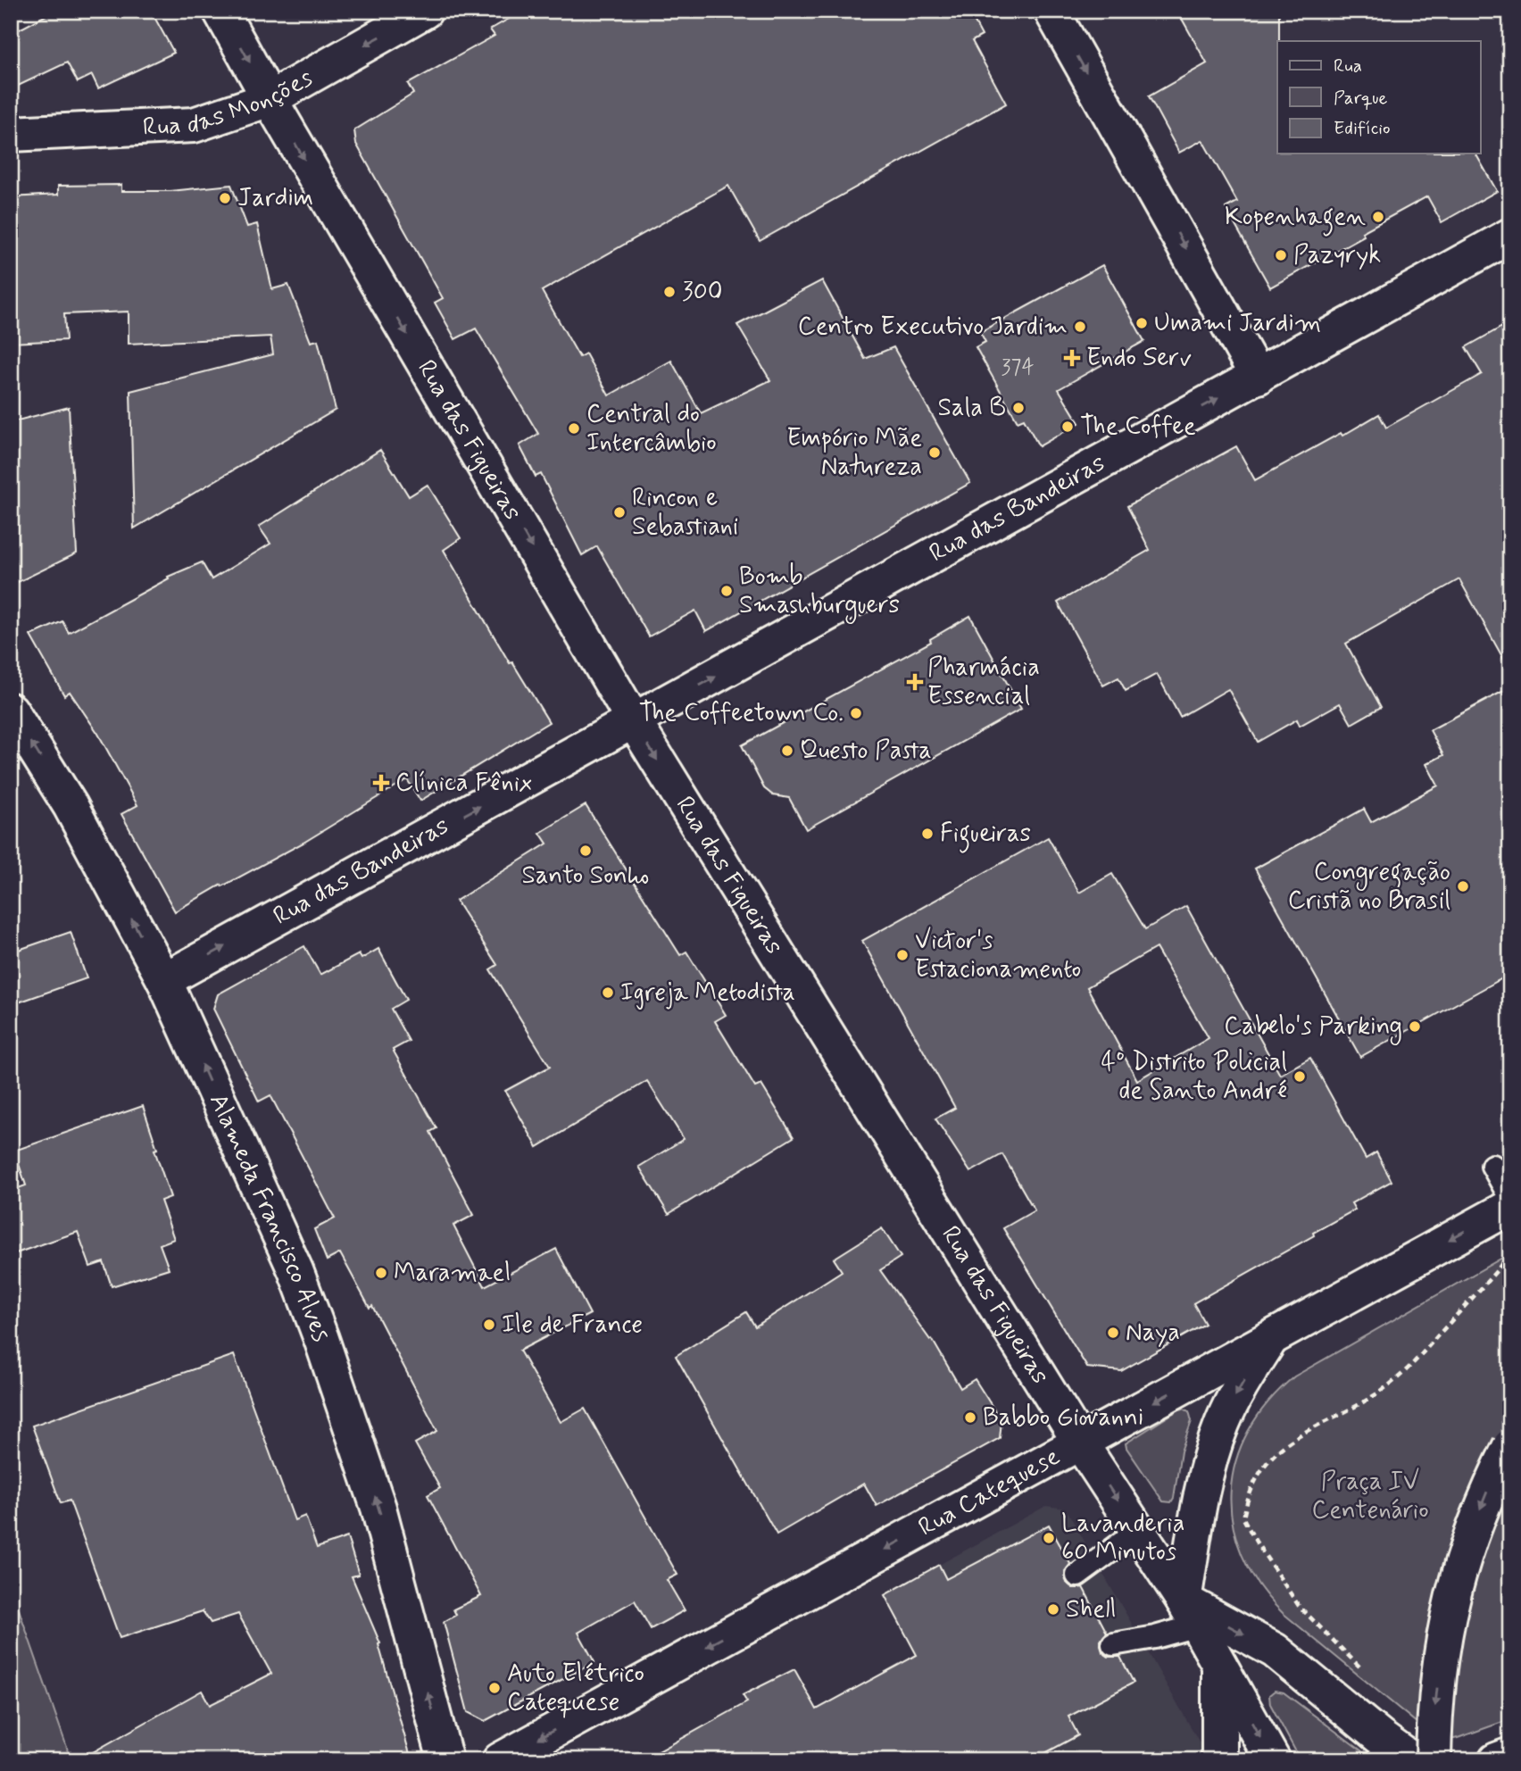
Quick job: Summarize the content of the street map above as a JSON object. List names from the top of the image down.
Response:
{
  "streets": {
    "main road": [
      "Rua das Monções",
      "Rua das Figueiras",
      "Rua das Bandeiras",
      "Alameda Francisco Alves",
      "Rua Catequese"
    ]
  },
  "crossings": [
    ["Rua das Monções", "Rua das Figueiras"],
    ["Rua das Figueiras", "Rua das Bandeiras"],
    ["Rua das Figueiras", "Rua Catequese"],
    ["Rua das Bandeiras", "Alameda Francisco Alves"]
  ],
  "one_way": [
    "Rua das Monções",
    "Rua das Figueiras",
    "Rua das Bandeiras",
    "Alameda Francisco Alves",
    "Rua Catequese"
  ],
  "parks": ["Praça IV Centenário"],
  "places": {
    "other": [
      "Jardim",
      "Kopenhagen",
      "Pazyryk",
      "300",
      "Umami Jardim",
      "Centro Executivo Jardim",
      "Sala B",
      "The Coffee",
      "Central do Intercâmbio",
      "Empório Mãe Natureza",
      "Rincon e Sebastiani",
      "Bomb Smashburguers",
      "The Coffeetown Co.",
      "Questo Pasta",
      "Figueiras",
      "Santo Sonho",
      "Congregação Cristã no Brasil",
      "Victor's Estacionamento",
      "Igreja Metodista",
      "Cabelo's Parking",
      "4º Distrito Policial de Santo André",
      "Maramael",
      "Ile de France",
      "Naya",
      "Babbo Giovanni",
      "Lavanderia 60 Minutos",
      "Shell",
      "Auto Elétrico Catequese"
    ],
    "health": ["Endo Serv", "Pharmácia Essencial", "Clínica Fênix"]
  },
  "house_numbers": ["374"],
  "legend": ["Rua", "Parque", "Edifício"]
}
